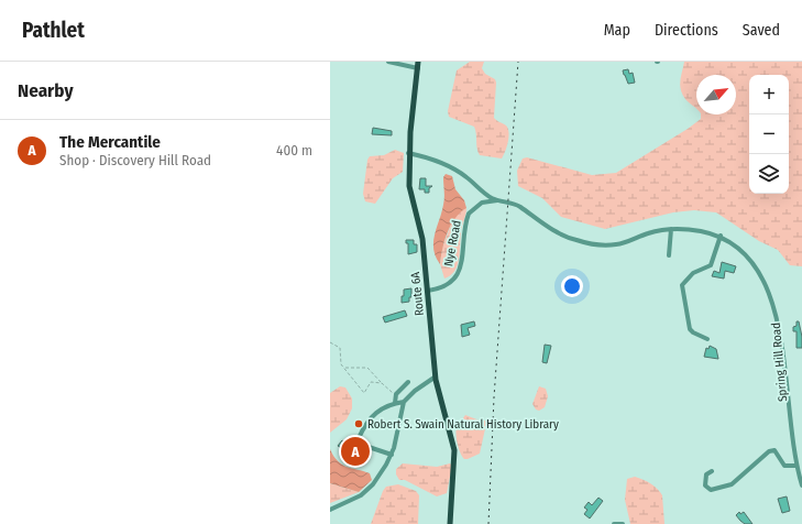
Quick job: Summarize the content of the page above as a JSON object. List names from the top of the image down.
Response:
{
  "streets": {
    "main road": ["Route 6A"],
    "street": ["Nye Road", "Spring Hill Road"]
  },
  "crossings": [
    ["Nye Road", "Route 6A"]
  ],
  "places": ["Robert S. Swain Natural History Library"],
  "north": "top right",
  "page": {
    "header": "Pathlet",
    "nav": ["Map", "Directions", "Saved"],
    "heading": "Nearby",
    "map_buttons": ["+", "−"],
    "list": [
      {
        "mark": "A",
        "name": "The Mercantile",
        "note": "Shop · Discovery Hill Road",
        "value": "400 m"
      }
    ],
    "pins": "A"
  }
}
